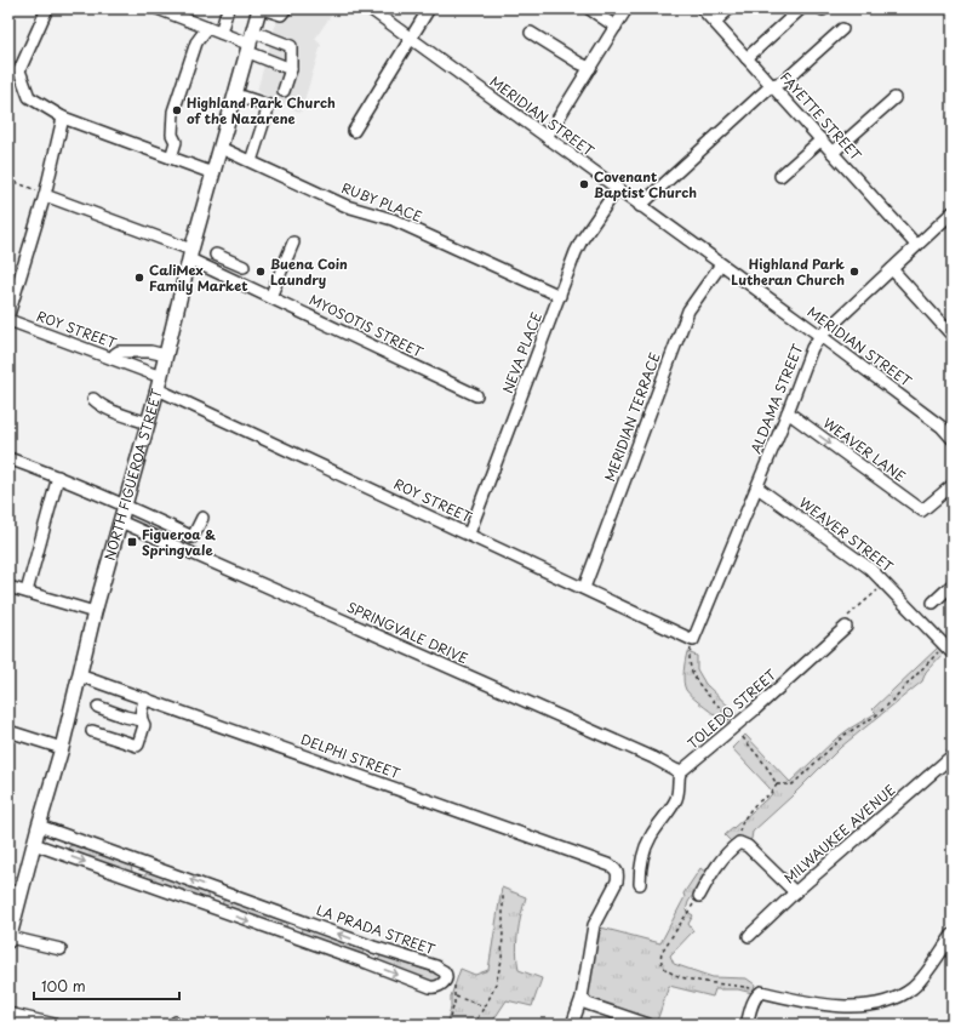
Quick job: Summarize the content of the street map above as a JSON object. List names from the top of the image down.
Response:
{
  "streets": {
    "main road": ["NORTH FIGUEROA STREET"],
    "street": [
      "MERIDIAN STREET",
      "FAYETTE STREET",
      "RUBY PLACE",
      "MYOSOTIS STREET",
      "ROY STREET",
      "NEVA PLACE",
      "ALDAMA STREET",
      "MERIDIAN TERRACE",
      "WEAVER LANE",
      "WEAVER STREET",
      "SPRINGVALE DRIVE",
      "TOLEDO STREET",
      "DELPHI STREET",
      "MILWAUKEE AVENUE",
      "LA PRADA STREET"
    ]
  },
  "crossings": [
    ["MERIDIAN STREET", "NEVA PLACE"],
    ["MERIDIAN STREET", "ALDAMA STREET"],
    ["MERIDIAN STREET", "MERIDIAN TERRACE"],
    ["FAYETTE STREET", "ALDAMA STREET"],
    ["RUBY PLACE", "NEVA PLACE"],
    ["RUBY PLACE", "NORTH FIGUEROA STREET"],
    ["MYOSOTIS STREET", "NORTH FIGUEROA STREET"],
    ["ROY STREET", "NEVA PLACE"],
    ["ROY STREET", "ALDAMA STREET"],
    ["ROY STREET", "MERIDIAN TERRACE"],
    ["ROY STREET", "NORTH FIGUEROA STREET"],
    ["ALDAMA STREET", "WEAVER LANE"],
    ["ALDAMA STREET", "WEAVER STREET"],
    ["NORTH FIGUEROA STREET", "SPRINGVALE DRIVE"],
    ["NORTH FIGUEROA STREET", "DELPHI STREET"],
    ["NORTH FIGUEROA STREET", "LA PRADA STREET"],
    ["SPRINGVALE DRIVE", "TOLEDO STREET"]
  ],
  "one_way": ["WEAVER LANE"],
  "places": {
    "other": [
      "Highland Park Church of the Nazarene",
      "Covenant Baptist Church",
      "Buena Coin Laundry",
      "Highland Park Lutheran Church",
      "CaliMex Family Market"
    ],
    "transit": ["Figueroa & Springvale"]
  },
  "scale_bar": "100 m"
}
